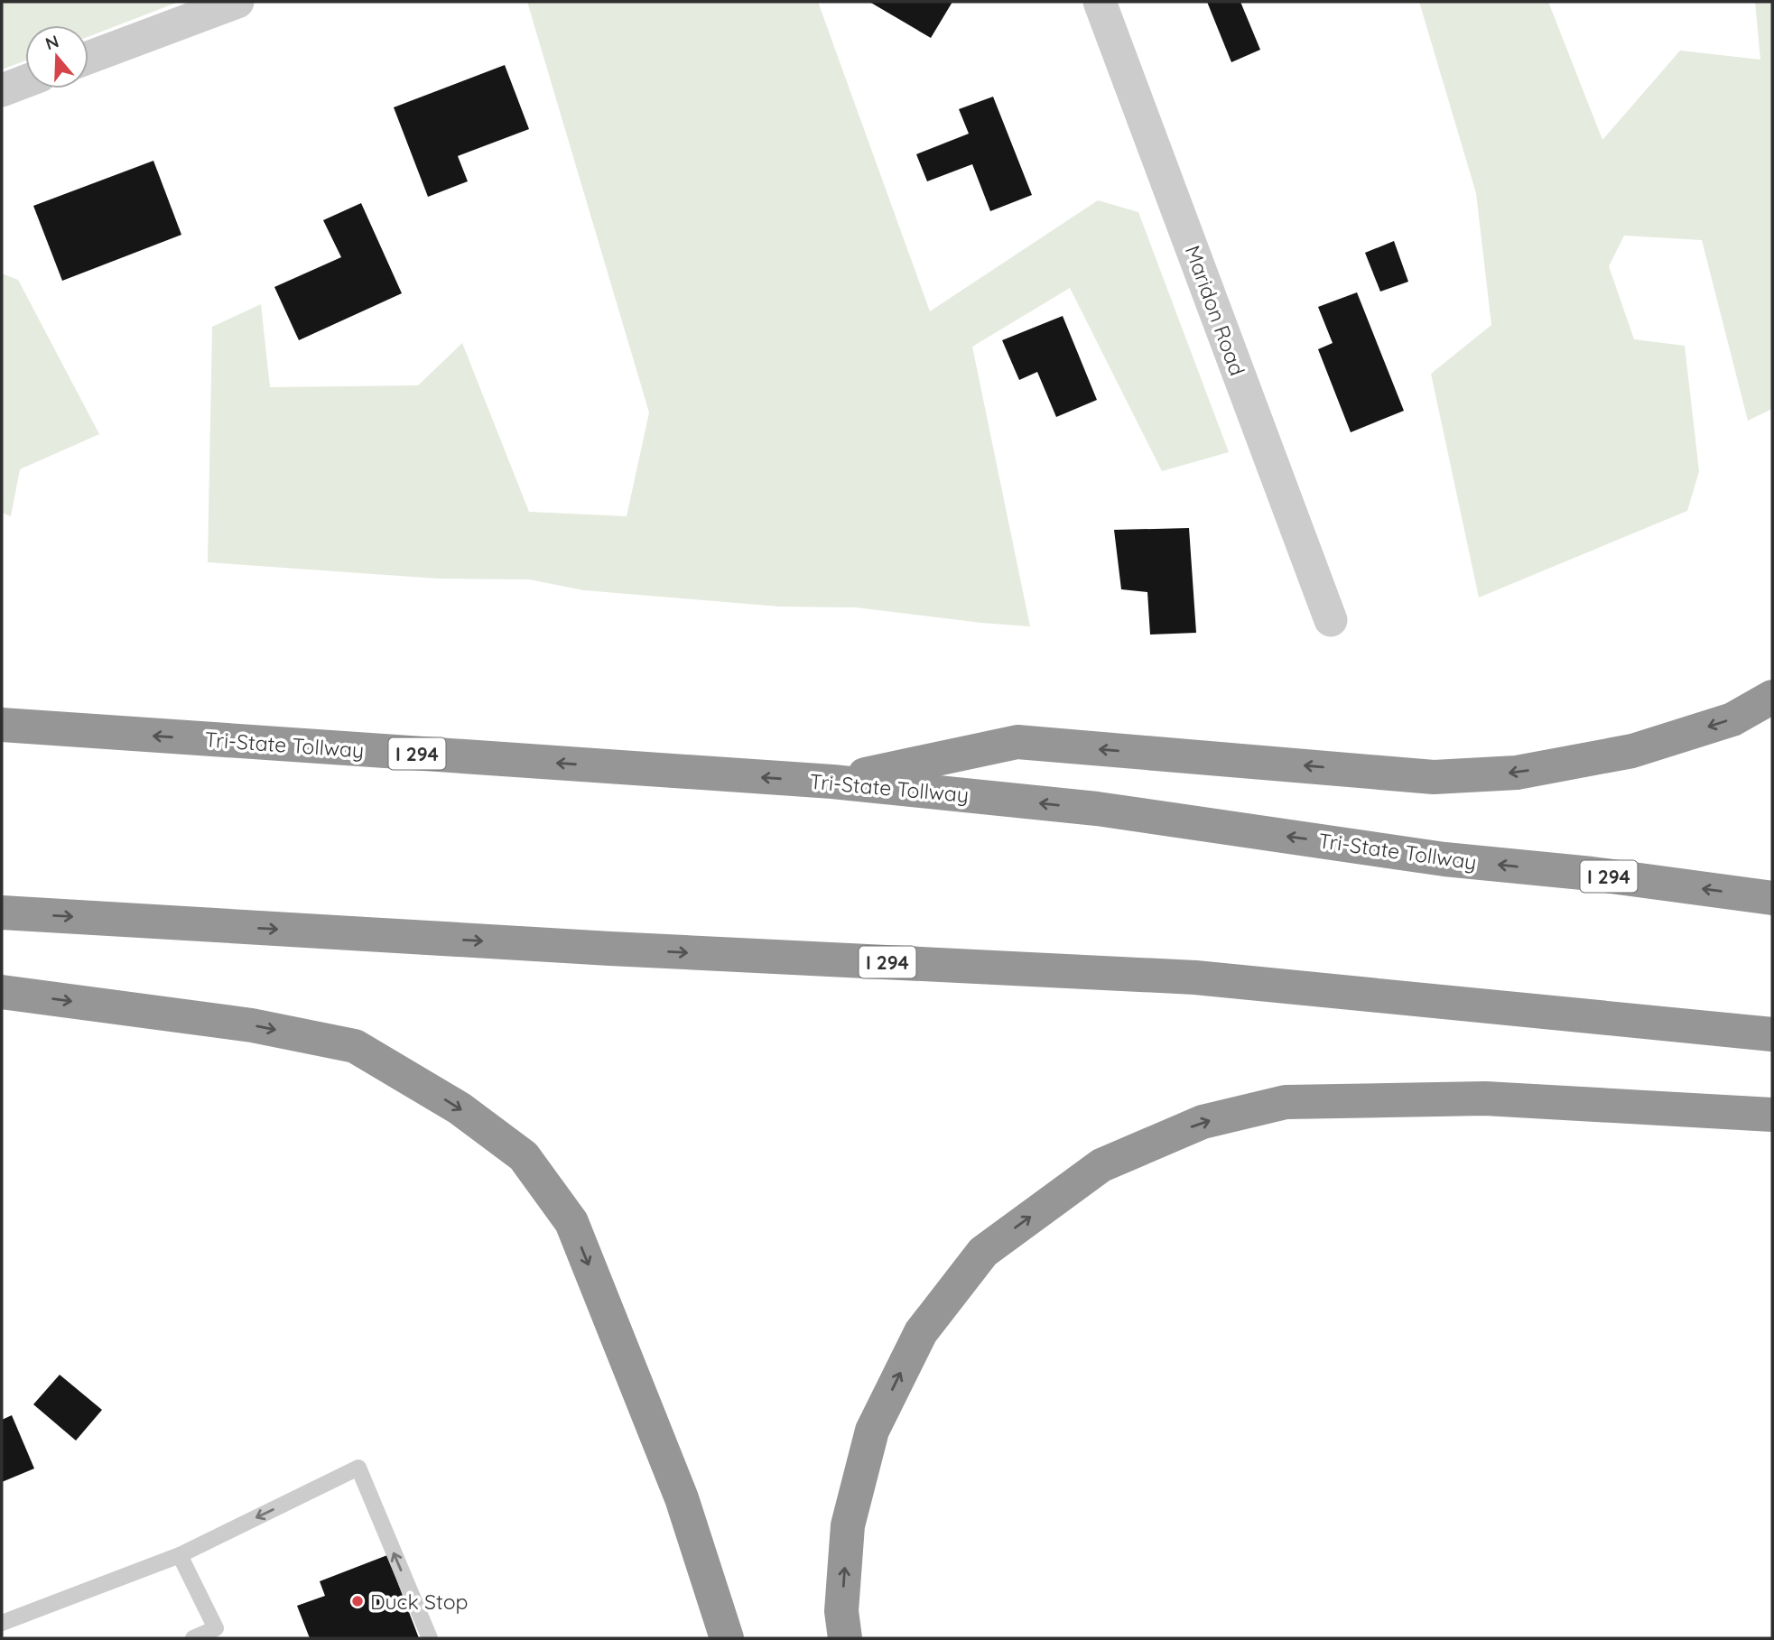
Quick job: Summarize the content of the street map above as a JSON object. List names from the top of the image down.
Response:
{
  "streets": {
    "highway": ["Tri-State Tollway", "I 294"],
    "street": ["Maridon Road"]
  },
  "places": ["Duck Stop"],
  "north": "top"
}
